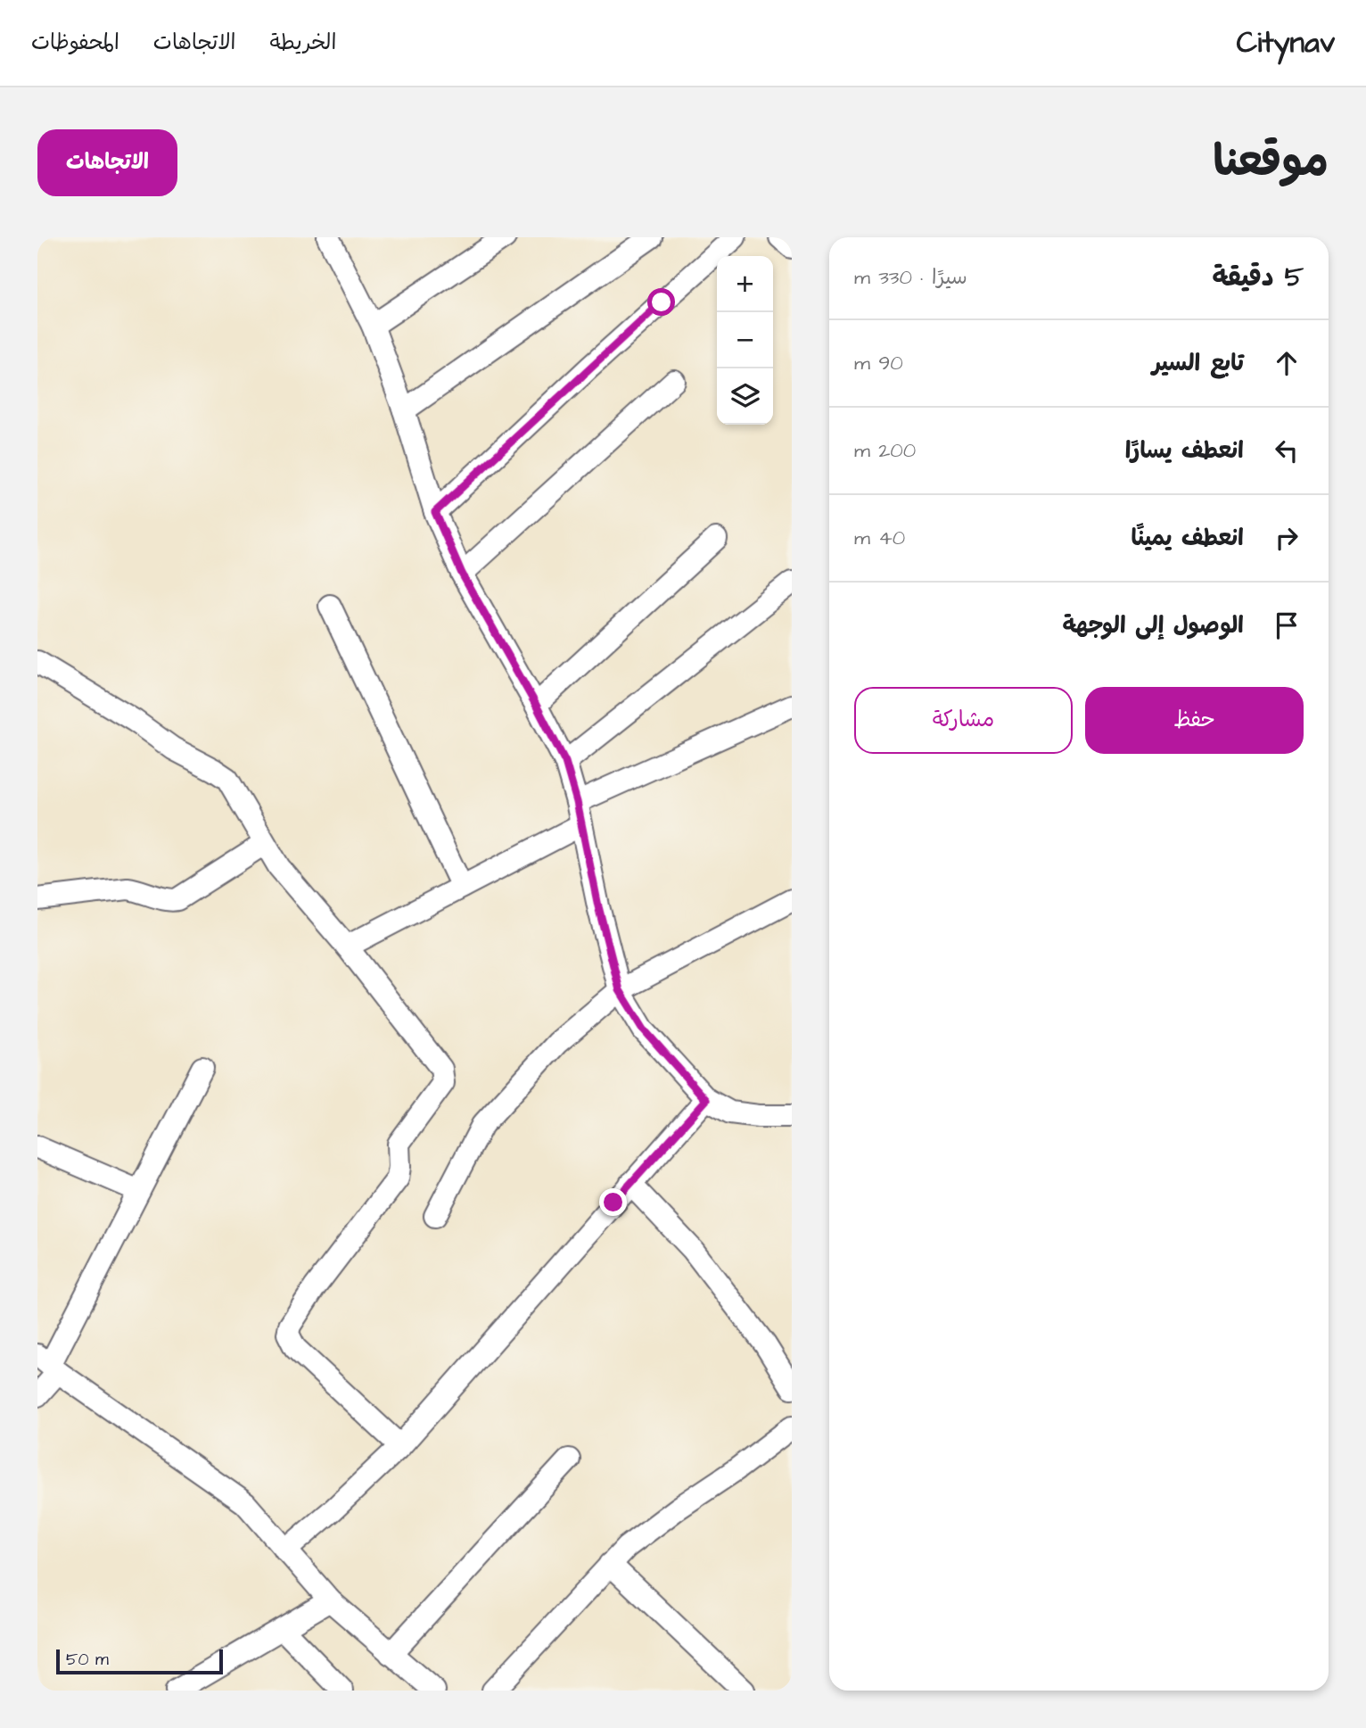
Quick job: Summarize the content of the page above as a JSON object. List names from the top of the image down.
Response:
{
  "scale_bar": "50 m",
  "page": {
    "header": "Citynav",
    "nav": ["الخريطة", "الاتجاهات", "المحفوظات"],
    "title": "موقعنا",
    "buttons": [
      "الاتجاهات",
      ["حفظ", "مشاركة"]
    ],
    "heading": ["5 دقيقة", "سيرًا · 330 m"],
    "map_buttons": ["+", "−"],
    "list": [
      ["تابع السير", "90 m"],
      ["انعطف يسارًا", "200 m"],
      ["انعطف يمينًا", "40 m"],
      "الوصول إلى الوجهة"
    ],
    "scale": "50 m"
  }
}
